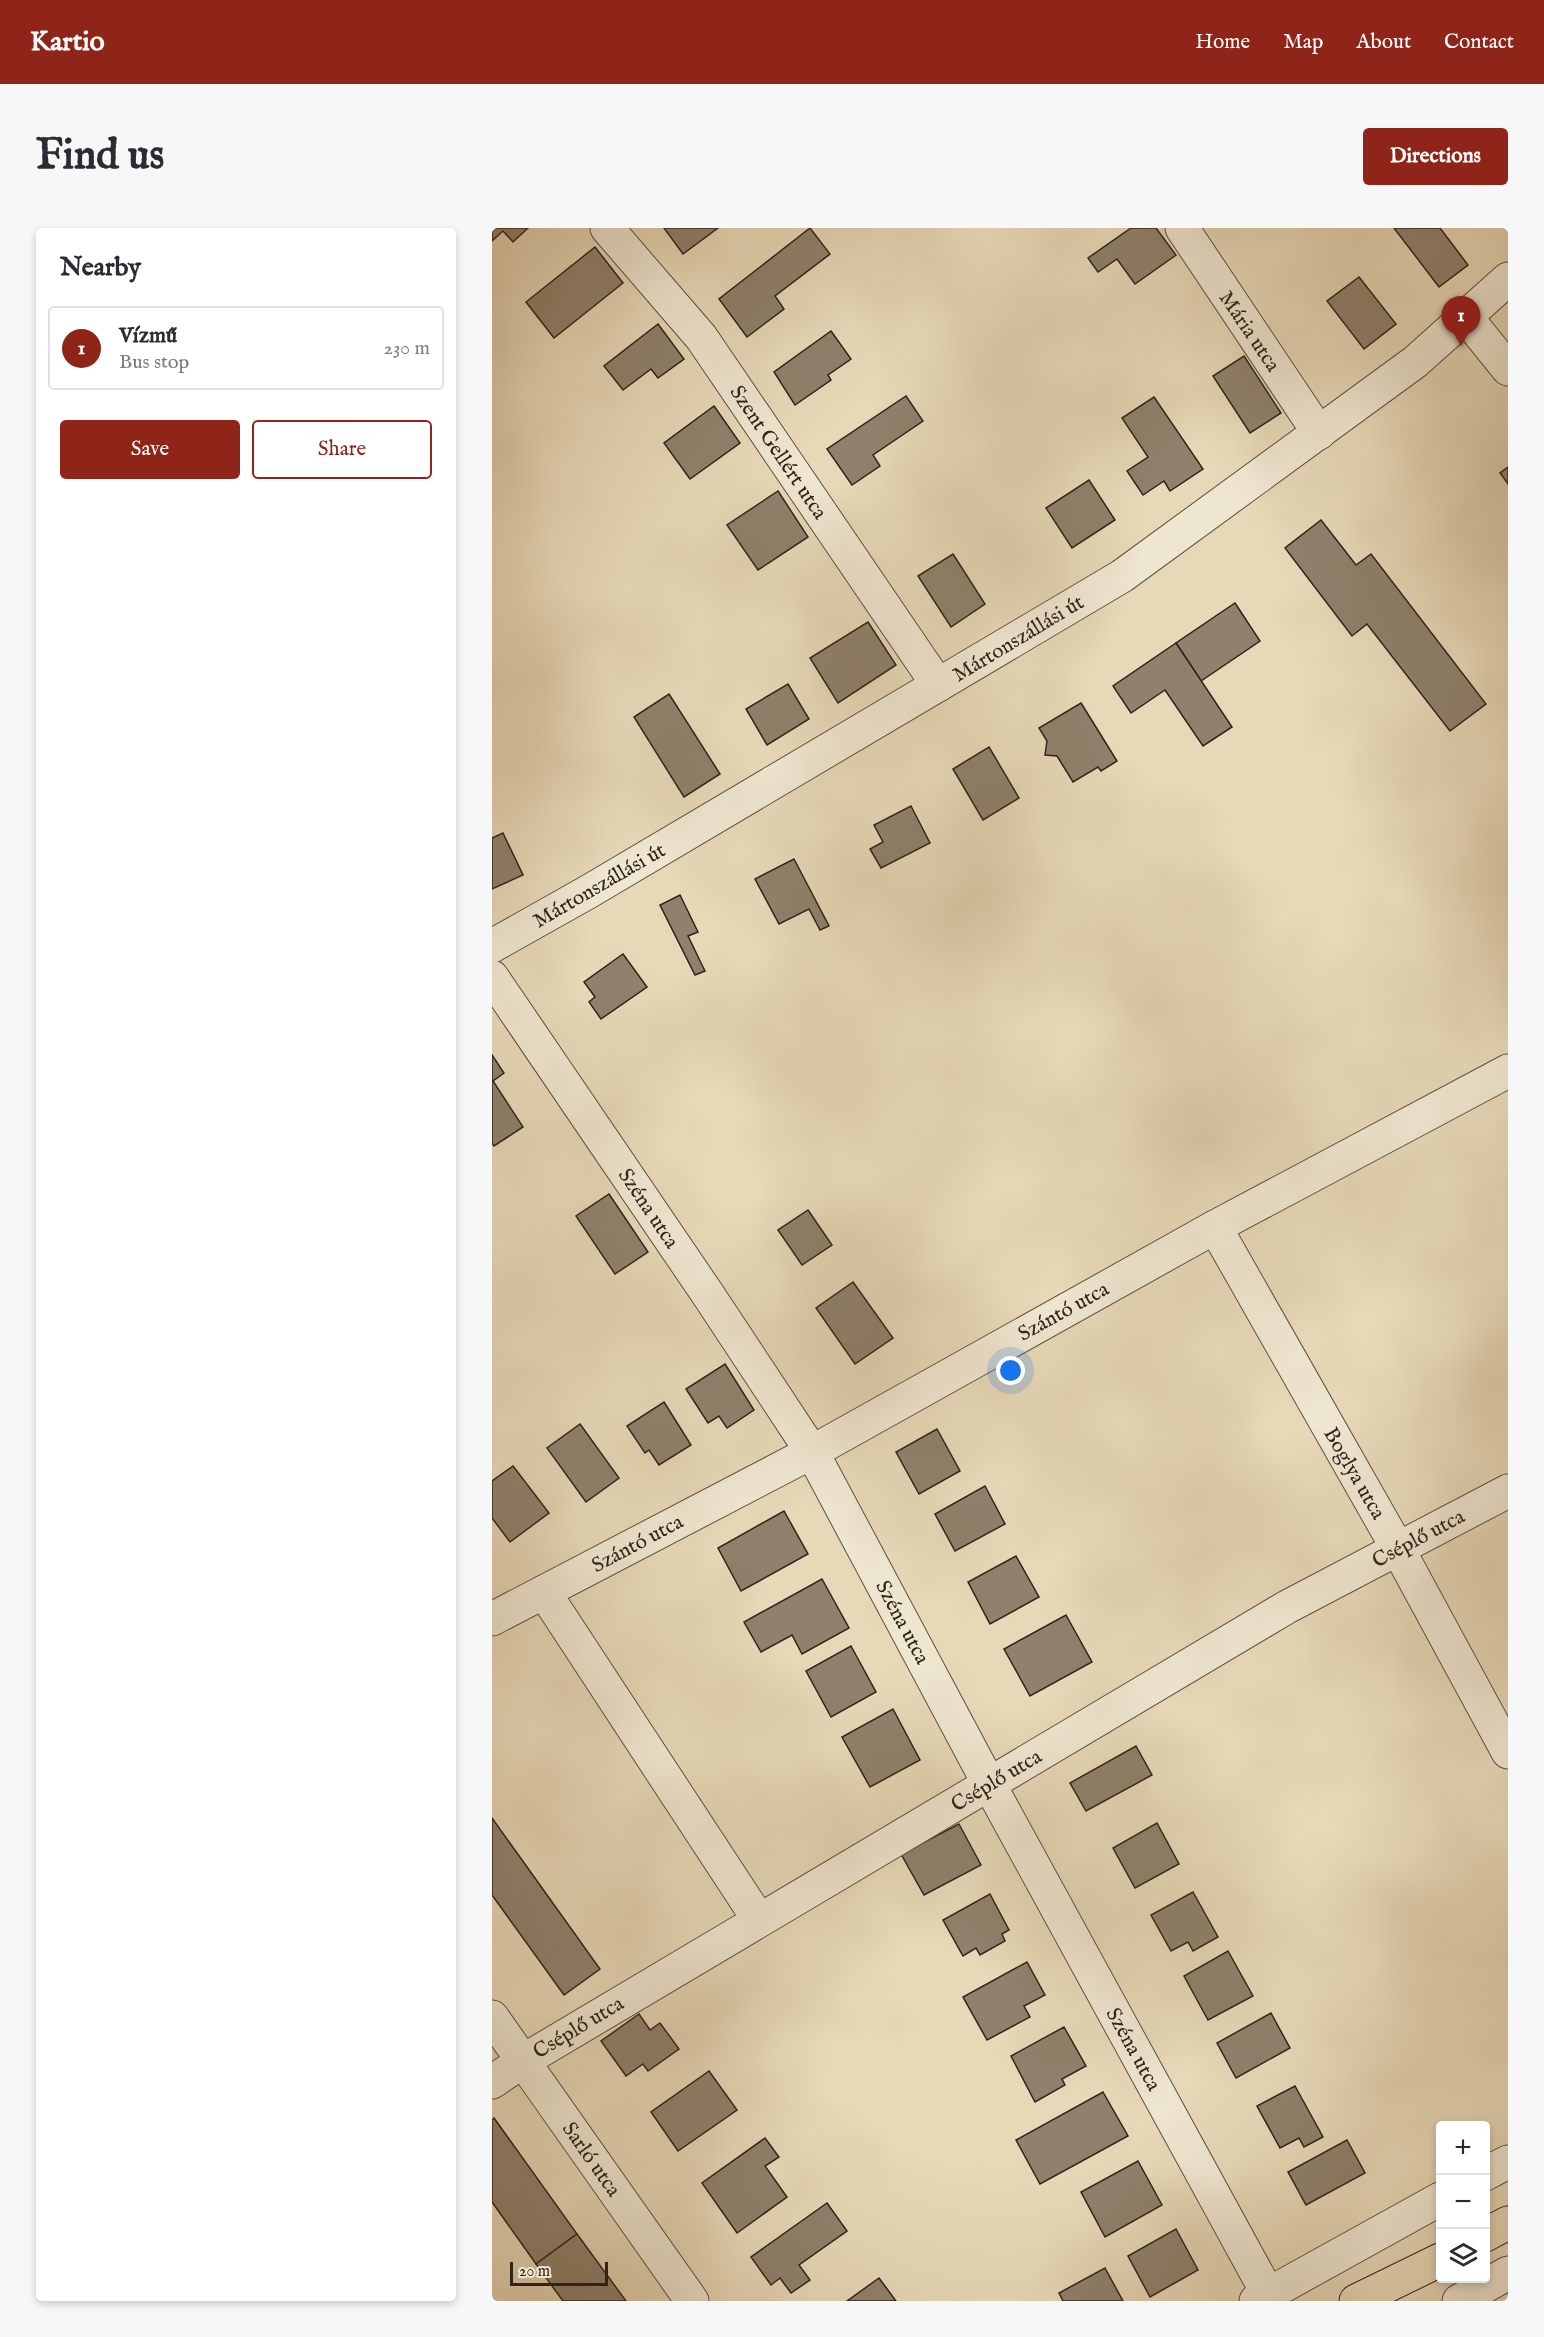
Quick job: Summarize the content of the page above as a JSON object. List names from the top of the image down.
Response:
{
  "streets": {
    "street": [
      "Mária utca",
      "Szent Gellért utca",
      "Mártonszállási út",
      "Széna utca",
      "Szántó utca",
      "Boglya utca",
      "Cséplő utca",
      "Sarló utca"
    ]
  },
  "crossings": [
    ["Mária utca", "Mártonszállási út"],
    ["Szent Gellért utca", "Mártonszállási út"],
    ["Széna utca", "Szántó utca"],
    ["Széna utca", "Cséplő utca"],
    ["Szántó utca", "Boglya utca"],
    ["Boglya utca", "Cséplő utca"],
    ["Cséplő utca", "Sarló utca"]
  ],
  "scale_bar": "20 m",
  "page": {
    "header": "Kartio",
    "nav": [
      "Home",
      "Map",
      "About",
      "Contact"
    ],
    "buttons": [
      "Directions",
      ["Save", "Share"]
    ],
    "title": "Find us",
    "heading": "Nearby",
    "pins": "1",
    "list": [
      {
        "mark": "1",
        "name": "Vízmű",
        "note": "Bus stop",
        "value": "230 m"
      }
    ],
    "map_buttons": ["+", "−"],
    "scale": "20 m"
  }
}
